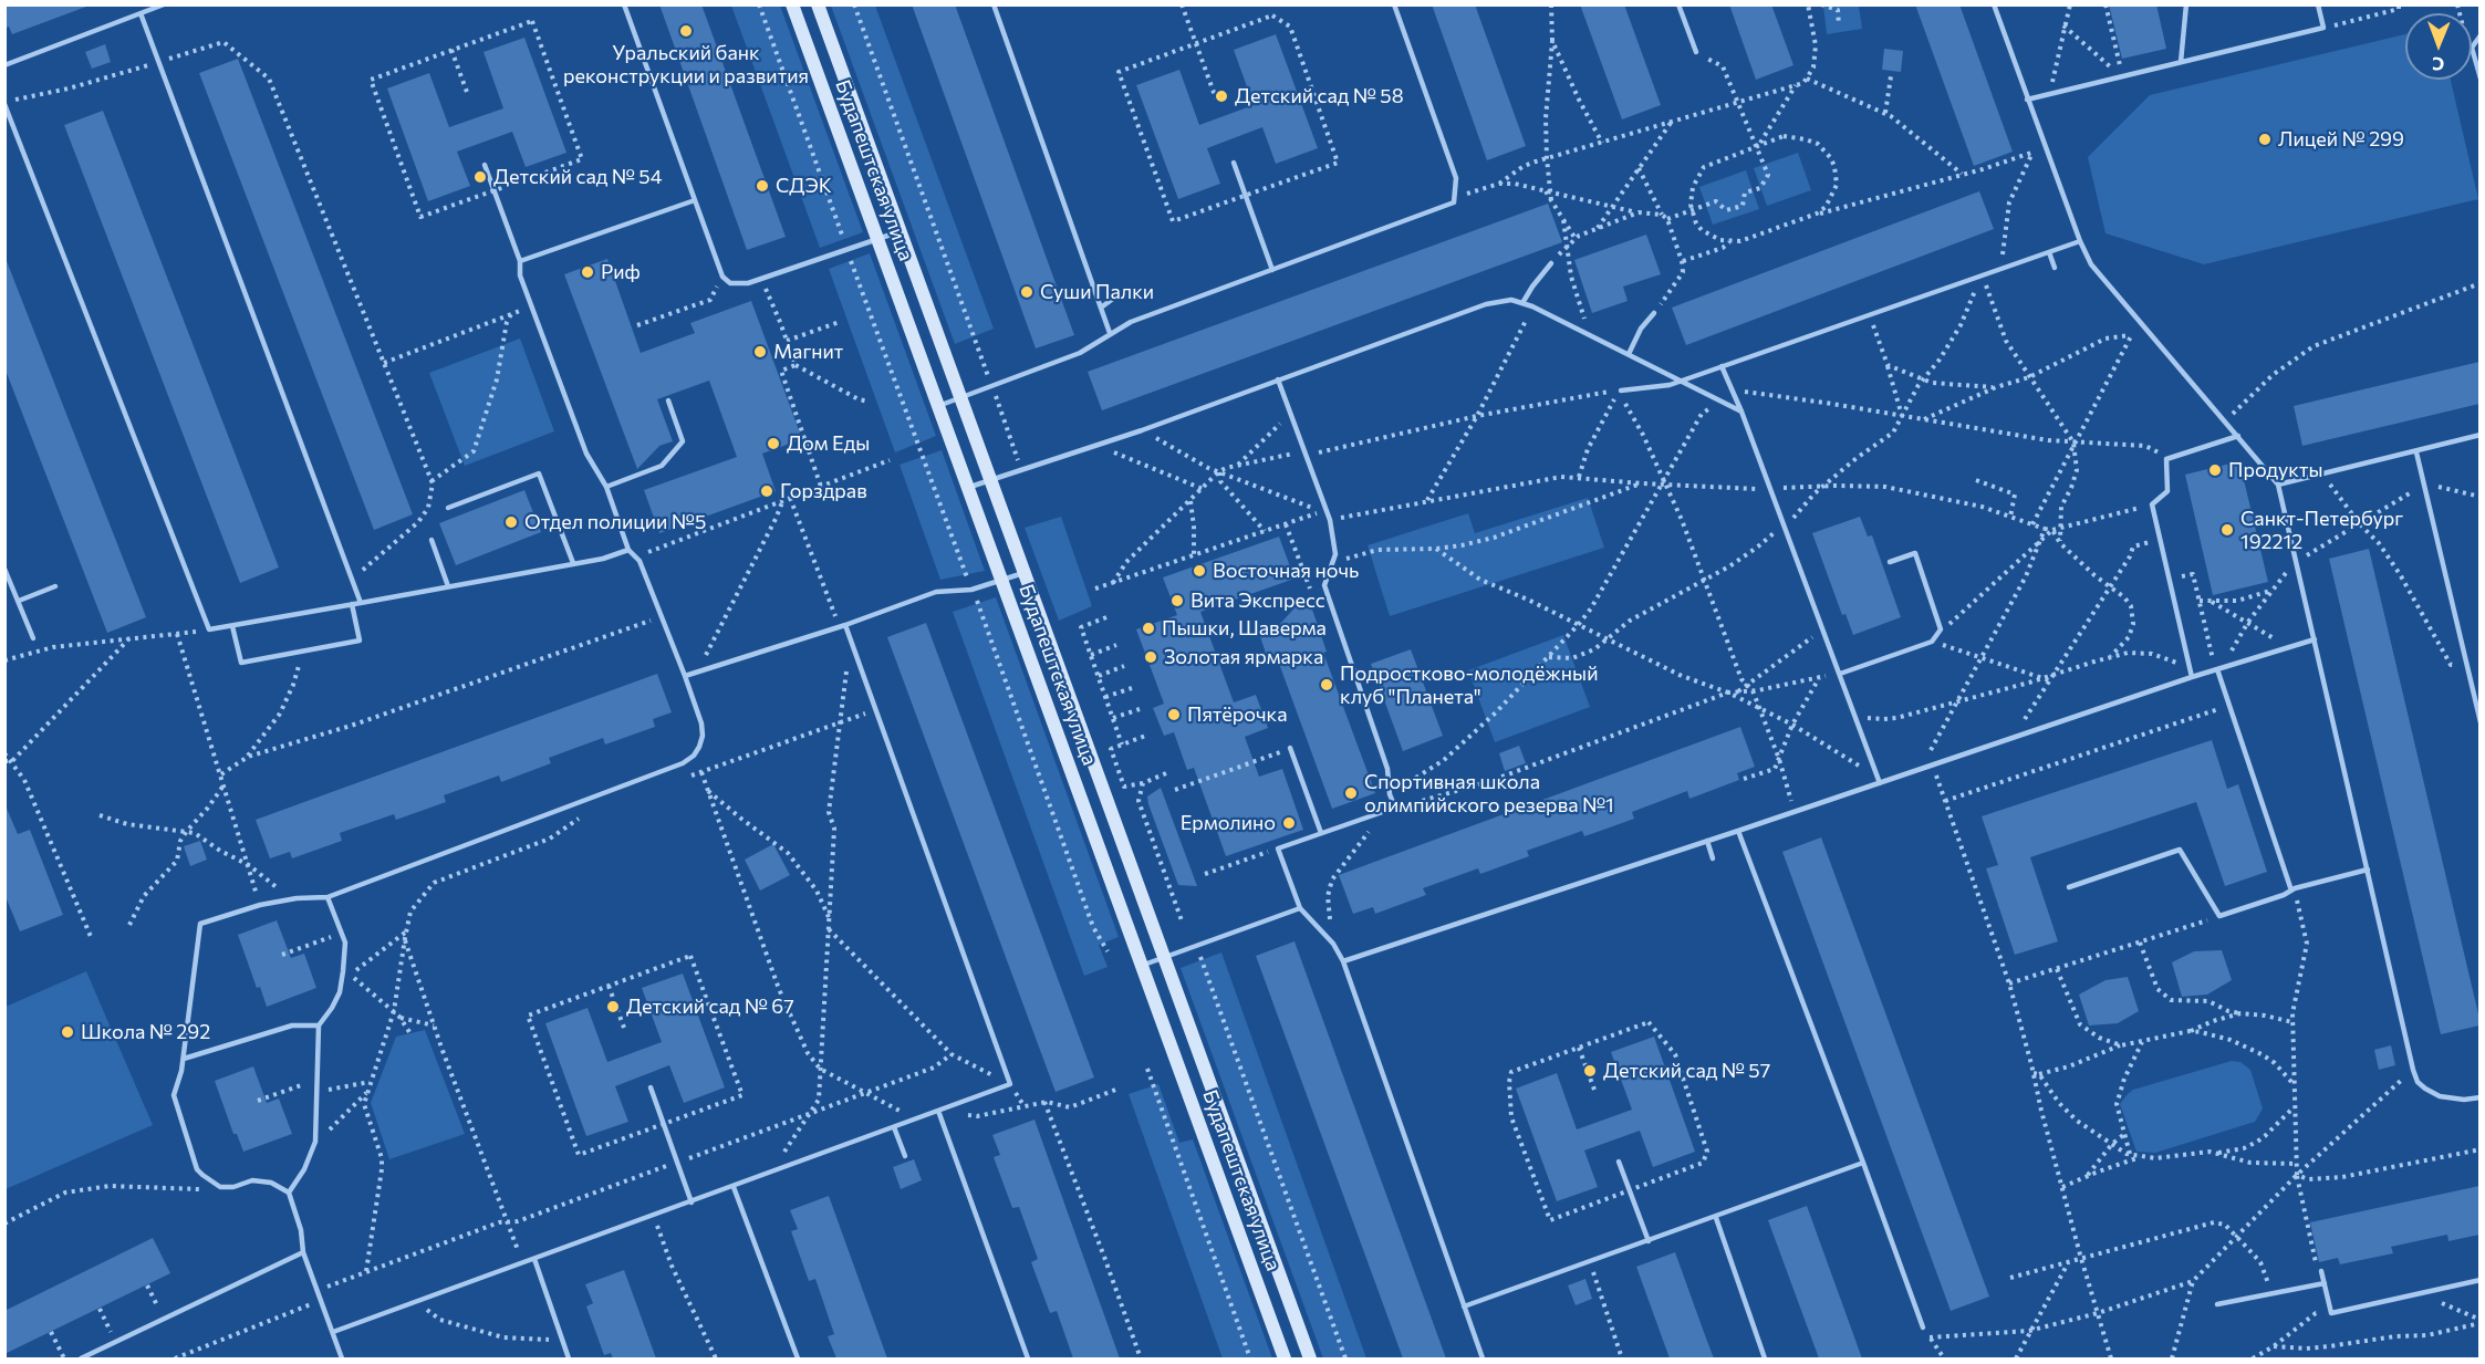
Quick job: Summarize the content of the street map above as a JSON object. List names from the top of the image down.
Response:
{
  "streets": {
    "street": ["Будапештская улица"]
  },
  "places": [
    "Уральский банк реконструкции и развития",
    "Детский сад № 58",
    "Лицей № 299",
    "Детский сад № 54",
    "СДЭК",
    "Риф",
    "Суши Палки",
    "Магнит",
    "Дом Еды",
    "Продукты",
    "Горздрав",
    "Отдел полиции №5",
    "Санкт-Петербург 192212",
    "Восточная ночь",
    "Вита Экспресс",
    "Пышки, Шаверма",
    "Золотая ярмарка",
    "Подростково-молодёжный клуб \"Планета\"",
    "Пятёрочка",
    "Спортивная школа олимпийского резерва №1",
    "Ермолино",
    "Детский сад № 67",
    "Школа № 292",
    "Детский сад № 57"
  ],
  "north": "bottom"
}
